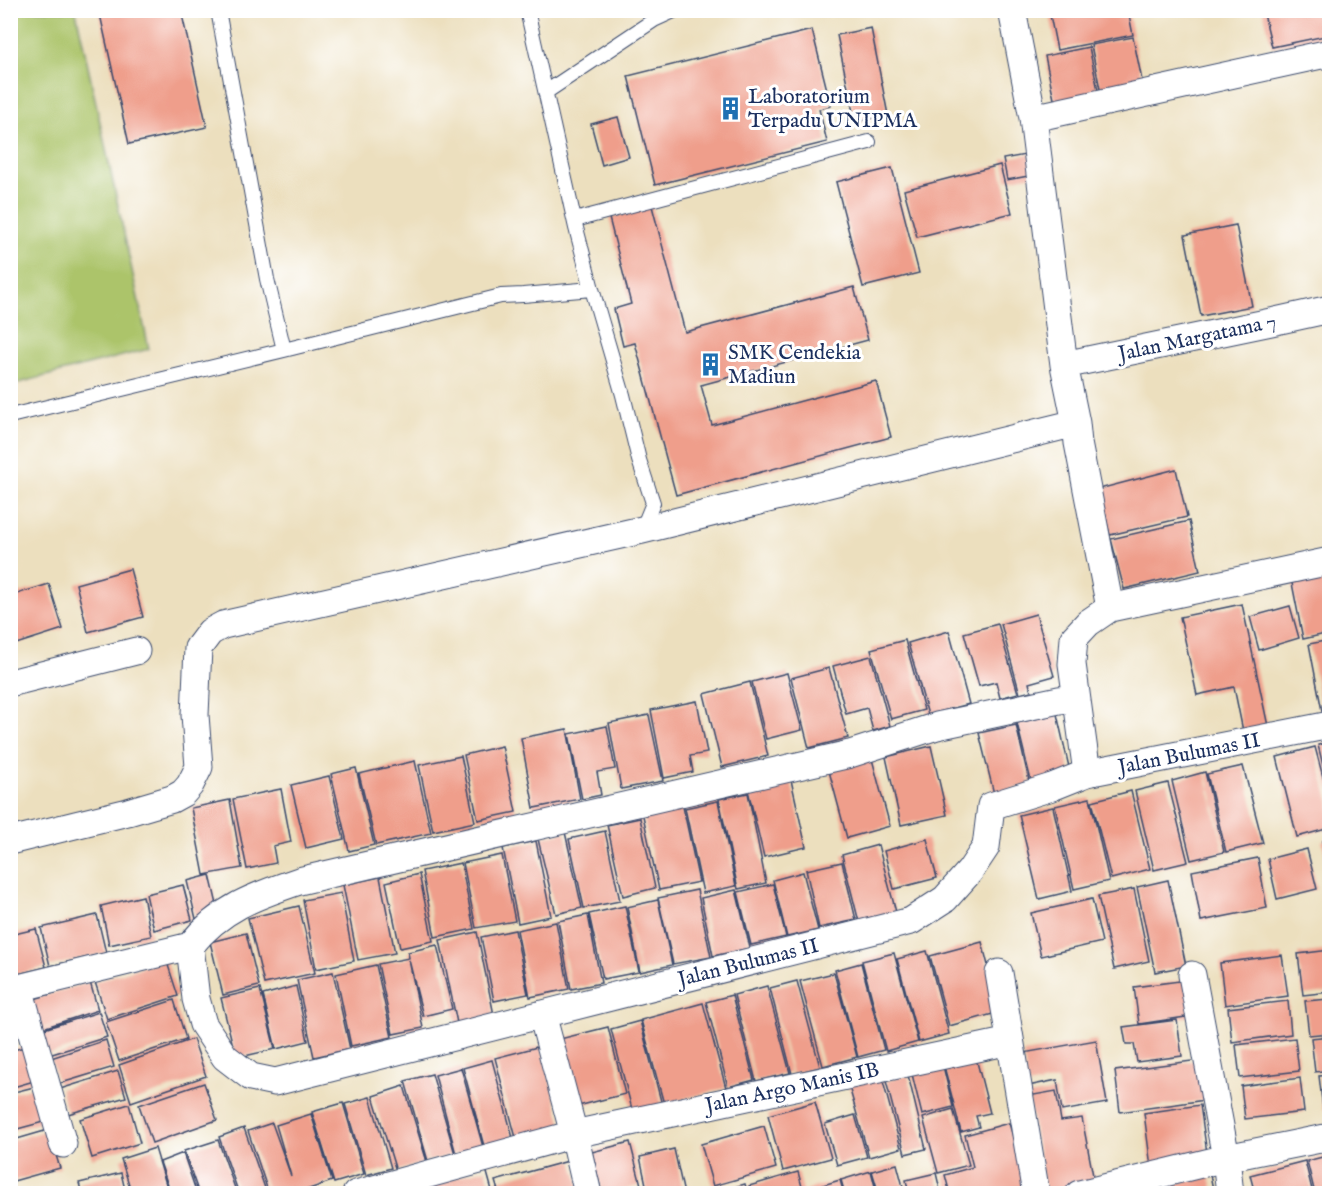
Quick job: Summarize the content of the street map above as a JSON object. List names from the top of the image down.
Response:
{
  "streets": {
    "street": ["Jalan Margatama 7", "Jalan Bulumas II", "Jalan Argo Manis IB"]
  },
  "places": {
    "building": ["Laboratorium Terpadu UNIPMA", "SMK Cendekia Madiun"]
  }
}
